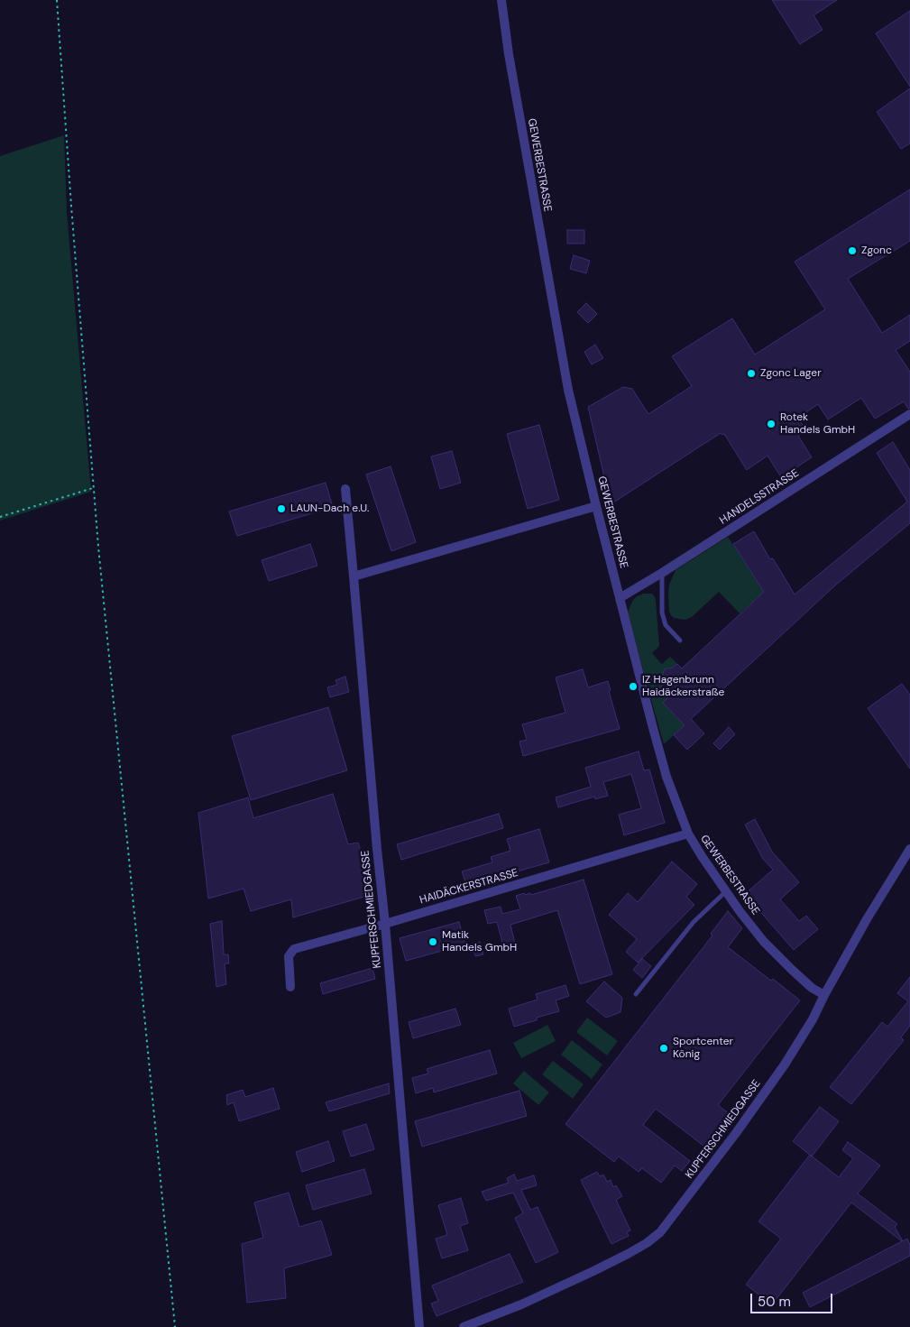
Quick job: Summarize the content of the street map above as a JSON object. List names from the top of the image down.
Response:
{
  "streets": {
    "street": [
      "GEWERBESTRASSE",
      "HANDELSSTRASSE",
      "HAIDÄCKERSTRASSE",
      "KUPFERSCHMIEDGASSE"
    ]
  },
  "crossings": [
    ["GEWERBESTRASSE", "HANDELSSTRASSE"],
    ["GEWERBESTRASSE", "HAIDÄCKERSTRASSE"],
    ["GEWERBESTRASSE", "KUPFERSCHMIEDGASSE"],
    ["HAIDÄCKERSTRASSE", "KUPFERSCHMIEDGASSE"]
  ],
  "places": [
    "Zgonc",
    "Zgonc Lager",
    "Rotek Handels GmbH",
    "LAUN-Dach e.U.",
    "IZ Hagenbrunn Haidäckerstraße",
    "Matik Handels GmbH",
    "Sportcenter König"
  ],
  "scale_bar": "50 m"
}
